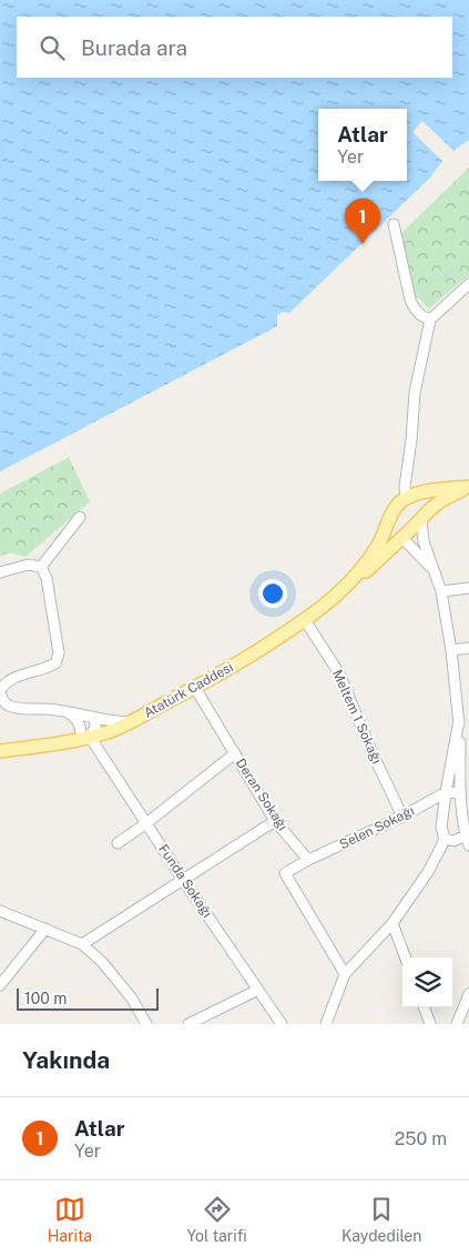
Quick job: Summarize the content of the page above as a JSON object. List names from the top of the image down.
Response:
{
  "streets": {
    "main road": ["Atatürk Caddesi"],
    "street": [
      "Meltem 1 Sokağı",
      "Deran Sokağı",
      "Selen Sokağı",
      "Funda Sokağı"
    ]
  },
  "crossings": [
    ["Atatürk Caddesi", "Meltem 1 Sokağı"],
    ["Atatürk Caddesi", "Deran Sokağı"],
    ["Atatürk Caddesi", "Funda Sokağı"],
    ["Meltem 1 Sokağı", "Selen Sokağı"],
    ["Deran Sokağı", "Selen Sokağı"]
  ],
  "scale_bar": "100 m",
  "page": {
    "search": "Burada ara",
    "popup": ["Atlar", "Yer"],
    "pins": "1",
    "scale": "100 m",
    "heading": "Yakında",
    "list": [
      {
        "mark": "1",
        "name": "Atlar",
        "note": "Yer",
        "value": "250 m"
      }
    ],
    "nav": ["Harita", "Yol tarifi", "Kaydedilen"]
  }
}
